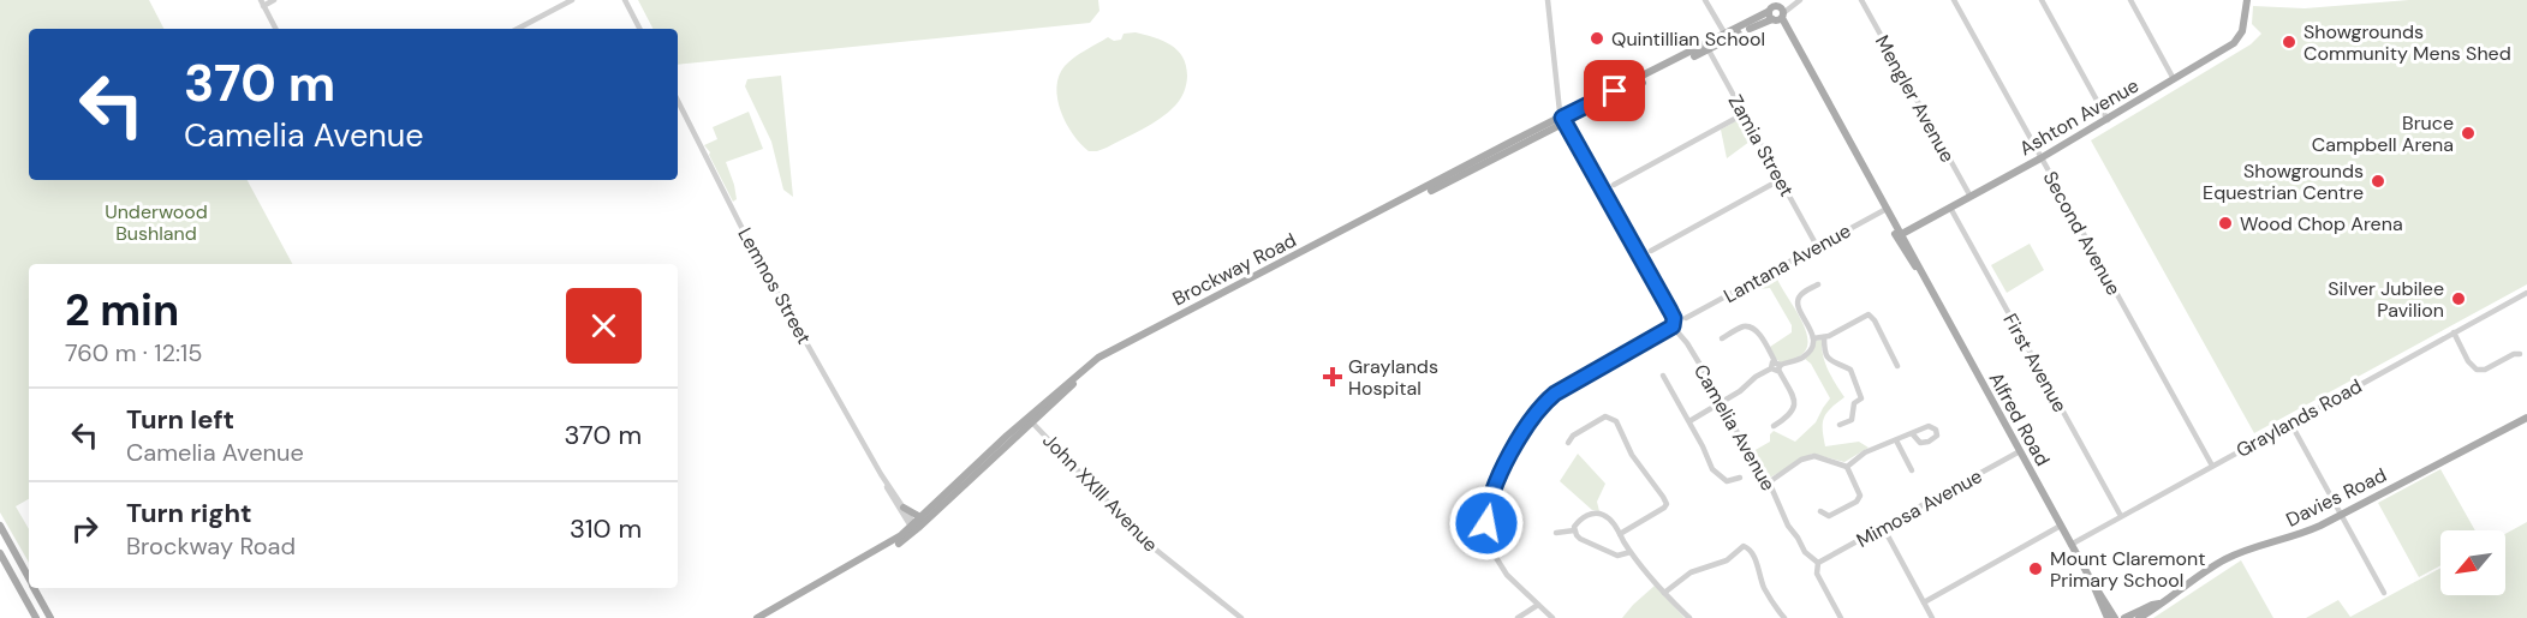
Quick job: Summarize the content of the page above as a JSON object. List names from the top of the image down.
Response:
{
  "streets": {
    "main road": [
      "Ashton Avenue",
      "Brockway Road",
      "Alfred Road",
      "Davies Road"
    ],
    "street": [
      "Mengler Avenue",
      "Zamia Street",
      "Second Avenue",
      "Lantana Avenue",
      "Lemnos Street",
      "First Avenue",
      "Graylands Road",
      "Camelia Avenue",
      "John XXIII Avenue",
      "Mimosa Avenue"
    ]
  },
  "crossings": [
    ["Mengler Avenue", "Ashton Avenue"],
    ["Ashton Avenue", "Second Avenue"],
    ["Ashton Avenue", "First Avenue"],
    ["Ashton Avenue", "Alfred Road"],
    ["Zamia Street", "Lantana Avenue"],
    ["Zamia Street", "Brockway Road"],
    ["Second Avenue", "Graylands Road"],
    ["Lantana Avenue", "Alfred Road"],
    ["Brockway Road", "Lemnos Street"],
    ["Brockway Road", "Alfred Road"],
    ["Brockway Road", "Camelia Avenue"],
    ["Brockway Road", "John XXIII Avenue"],
    ["First Avenue", "Graylands Road"],
    ["Graylands Road", "Alfred Road"],
    ["Alfred Road", "Mimosa Avenue"],
    ["Camelia Avenue", "Mimosa Avenue"]
  ],
  "parks": ["Underwood Bushland"],
  "places": {
    "other": [
      "Quintillian School",
      "Showgrounds Community Mens Shed",
      "Bruce Campbell Arena",
      "Showgrounds Equestrian Centre",
      "Wood Chop Arena",
      "Silver Jubilee Pavilion",
      "Mount Claremont Primary School"
    ],
    "health": ["Graylands Hospital"]
  },
  "north": "bottom left",
  "page": {
    "turn": ["370 m", "Camelia Avenue"],
    "heading": ["2 min", "760 m · 12:15"],
    "list": [
      {
        "name": "Turn left",
        "note": "Camelia Avenue",
        "value": "370 m"
      },
      {
        "name": "Turn right",
        "note": "Brockway Road",
        "value": "310 m"
      }
    ]
  }
}
